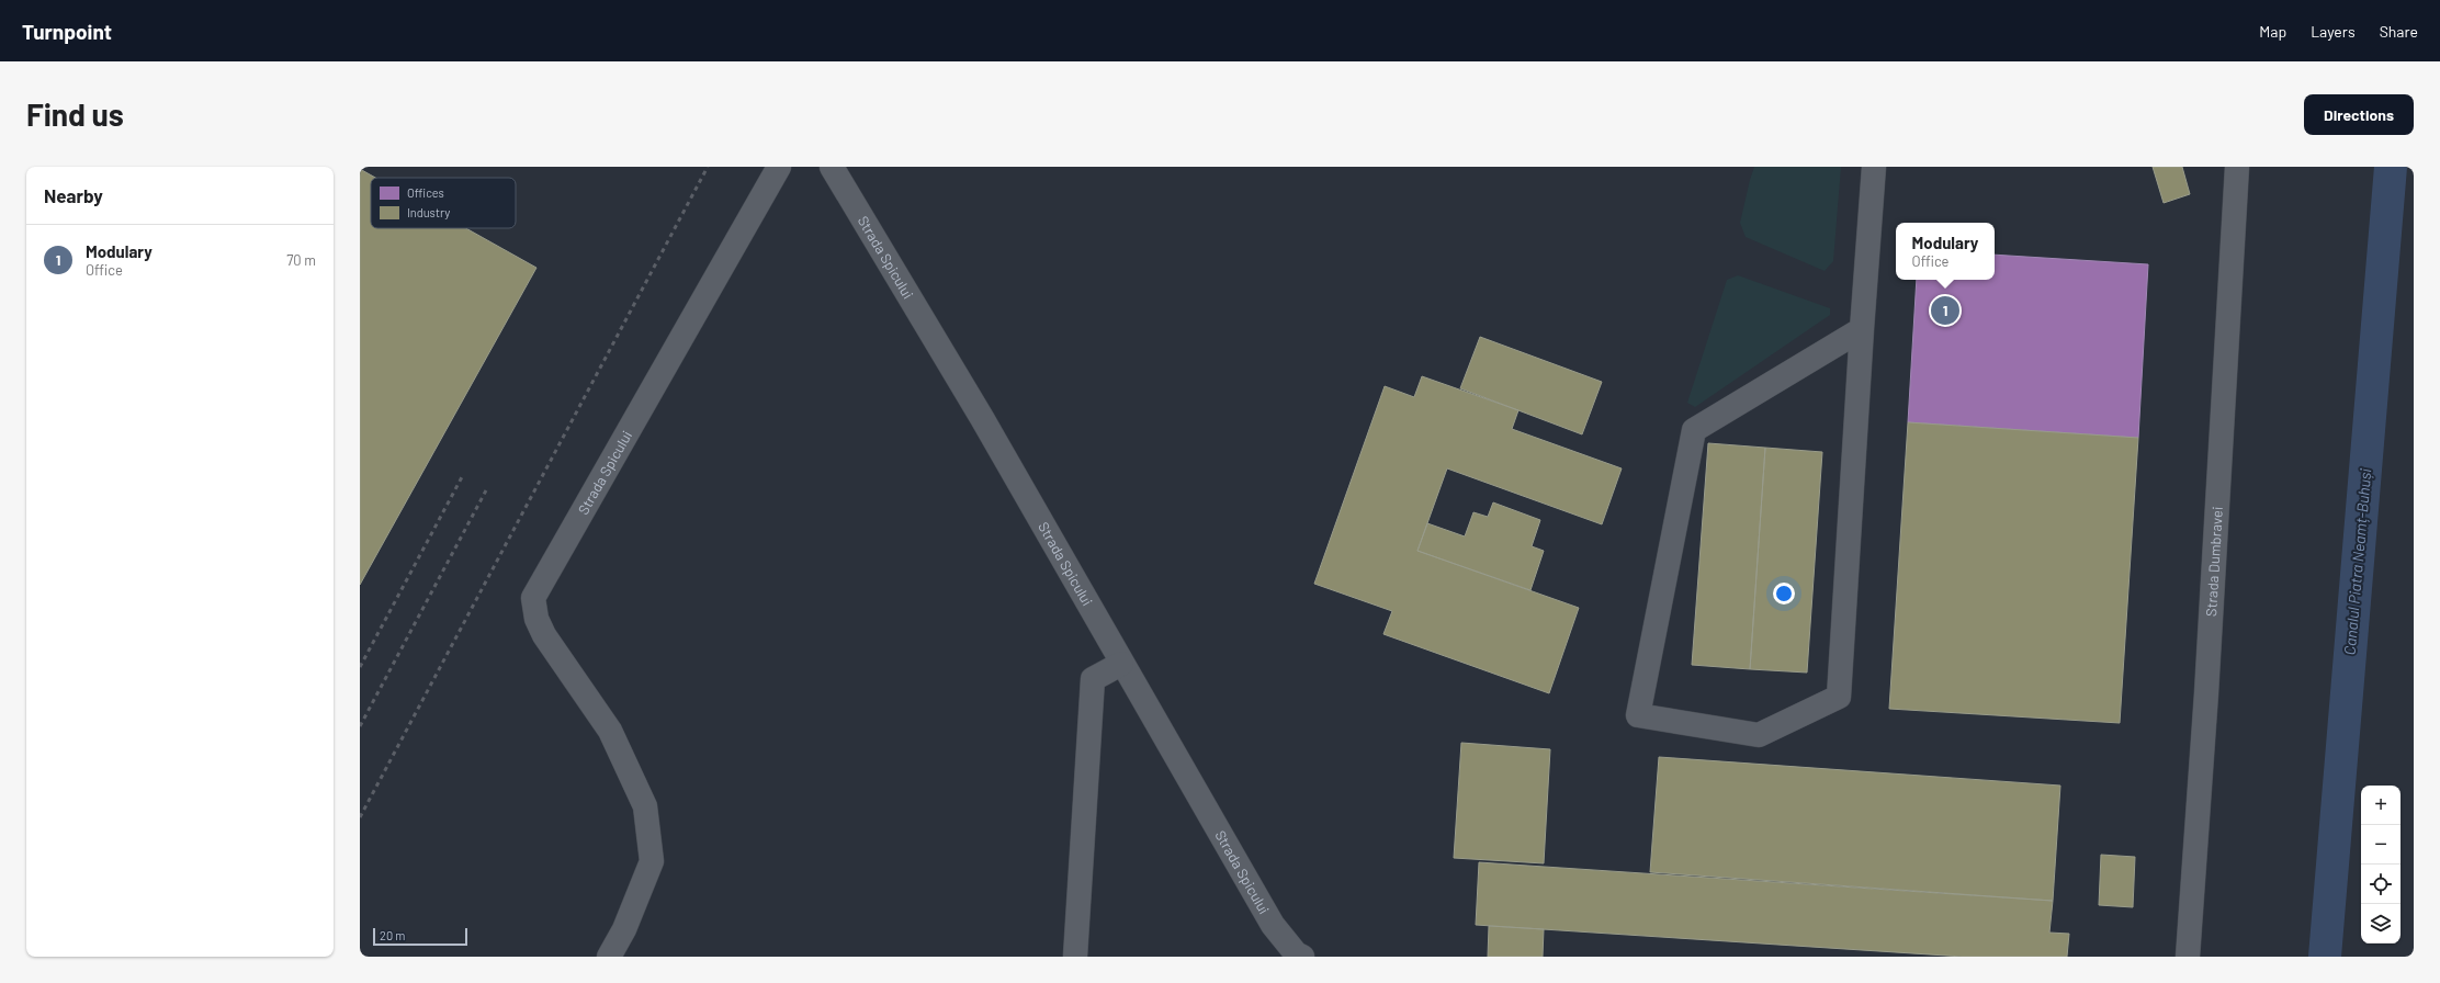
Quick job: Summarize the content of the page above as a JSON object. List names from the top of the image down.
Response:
{
  "streets": {
    "street": ["Strada Spicului", "Strada Dumbravei"]
  },
  "water": ["Canalul Piatra Neamț-Buhuși"],
  "legend": ["Offices", "Industry"],
  "scale_bar": "20 m",
  "page": {
    "header": "Turnpoint",
    "nav": ["Map", "Layers", "Share"],
    "buttons": "Directions",
    "title": "Find us",
    "heading": "Nearby",
    "popup": ["Modulary", "Office"],
    "list": [
      {
        "mark": "1",
        "name": "Modulary",
        "note": "Office",
        "value": "70 m"
      }
    ],
    "pins": "1",
    "map_buttons": ["+", "−"],
    "scale": "20 m"
  }
}
